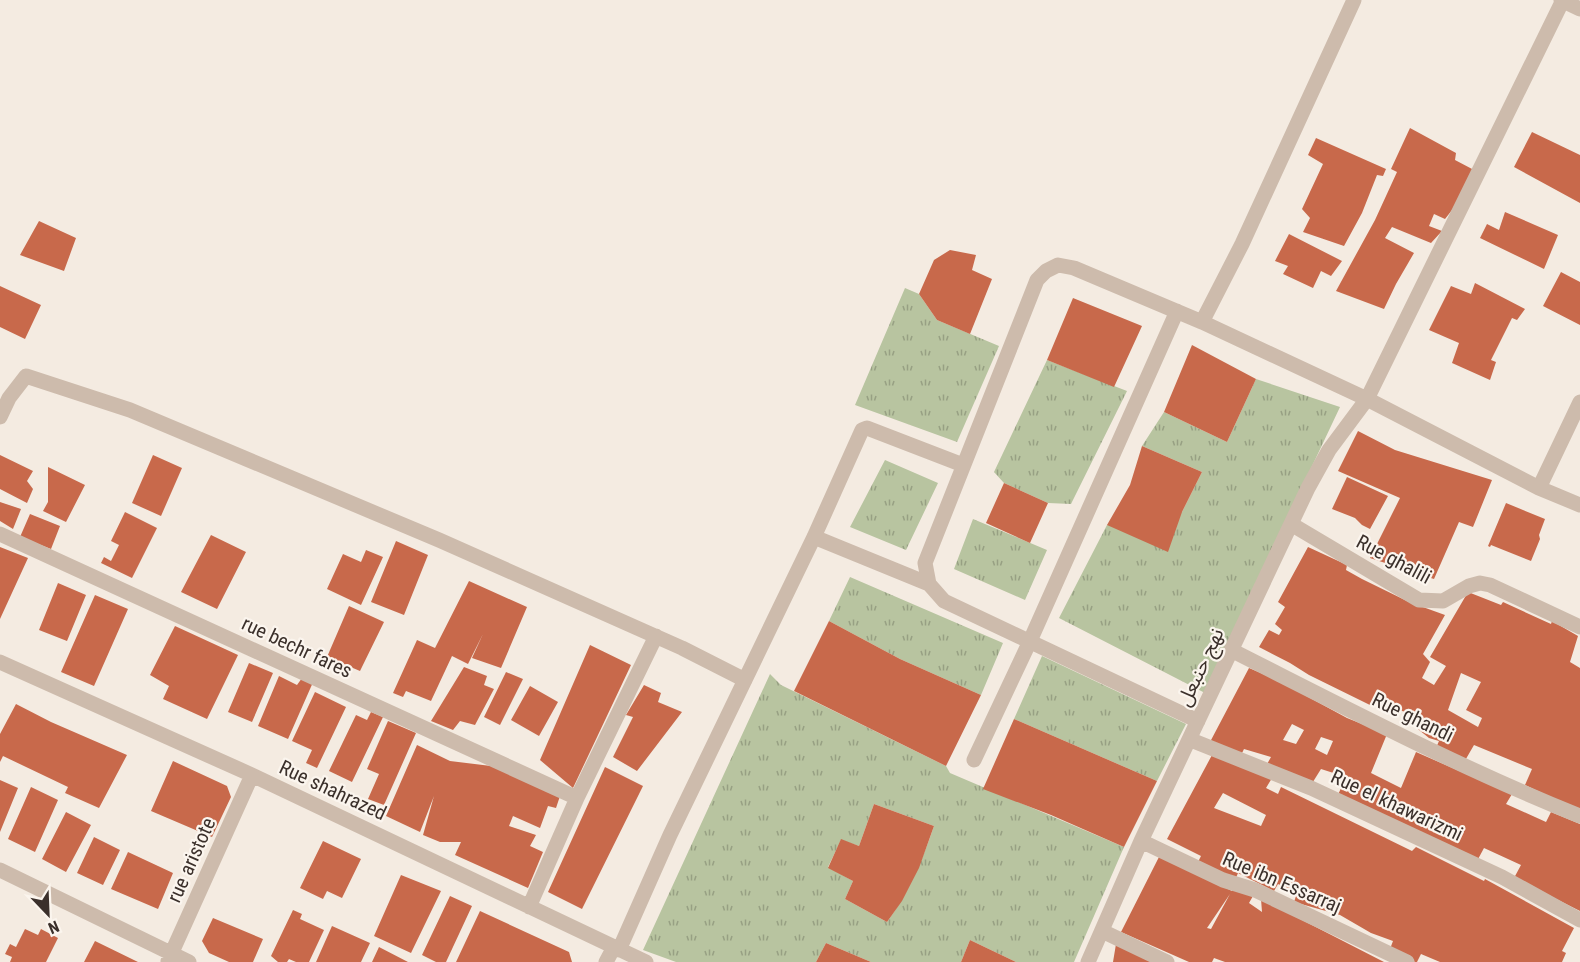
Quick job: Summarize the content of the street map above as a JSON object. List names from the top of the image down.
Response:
{
  "streets": {
    "street": [
      "Rue ghalili",
      "rue bechr fares",
      "نهج حنبعل",
      "Rue ghandi",
      "Rue shahrazed",
      "Rue el khawarizmi",
      "rue aristote",
      "Rue ibn Essarraj"
    ]
  },
  "crossings": [
    ["Rue ghalili", "نهج حنبعل"],
    ["نهج حنبعل", "Rue ghandi"],
    ["نهج حنبعل", "Rue el khawarizmi"],
    ["نهج حنبعل", "Rue ibn Essarraj"],
    ["Rue shahrazed", "rue aristote"]
  ],
  "north": "bottom right"
}
